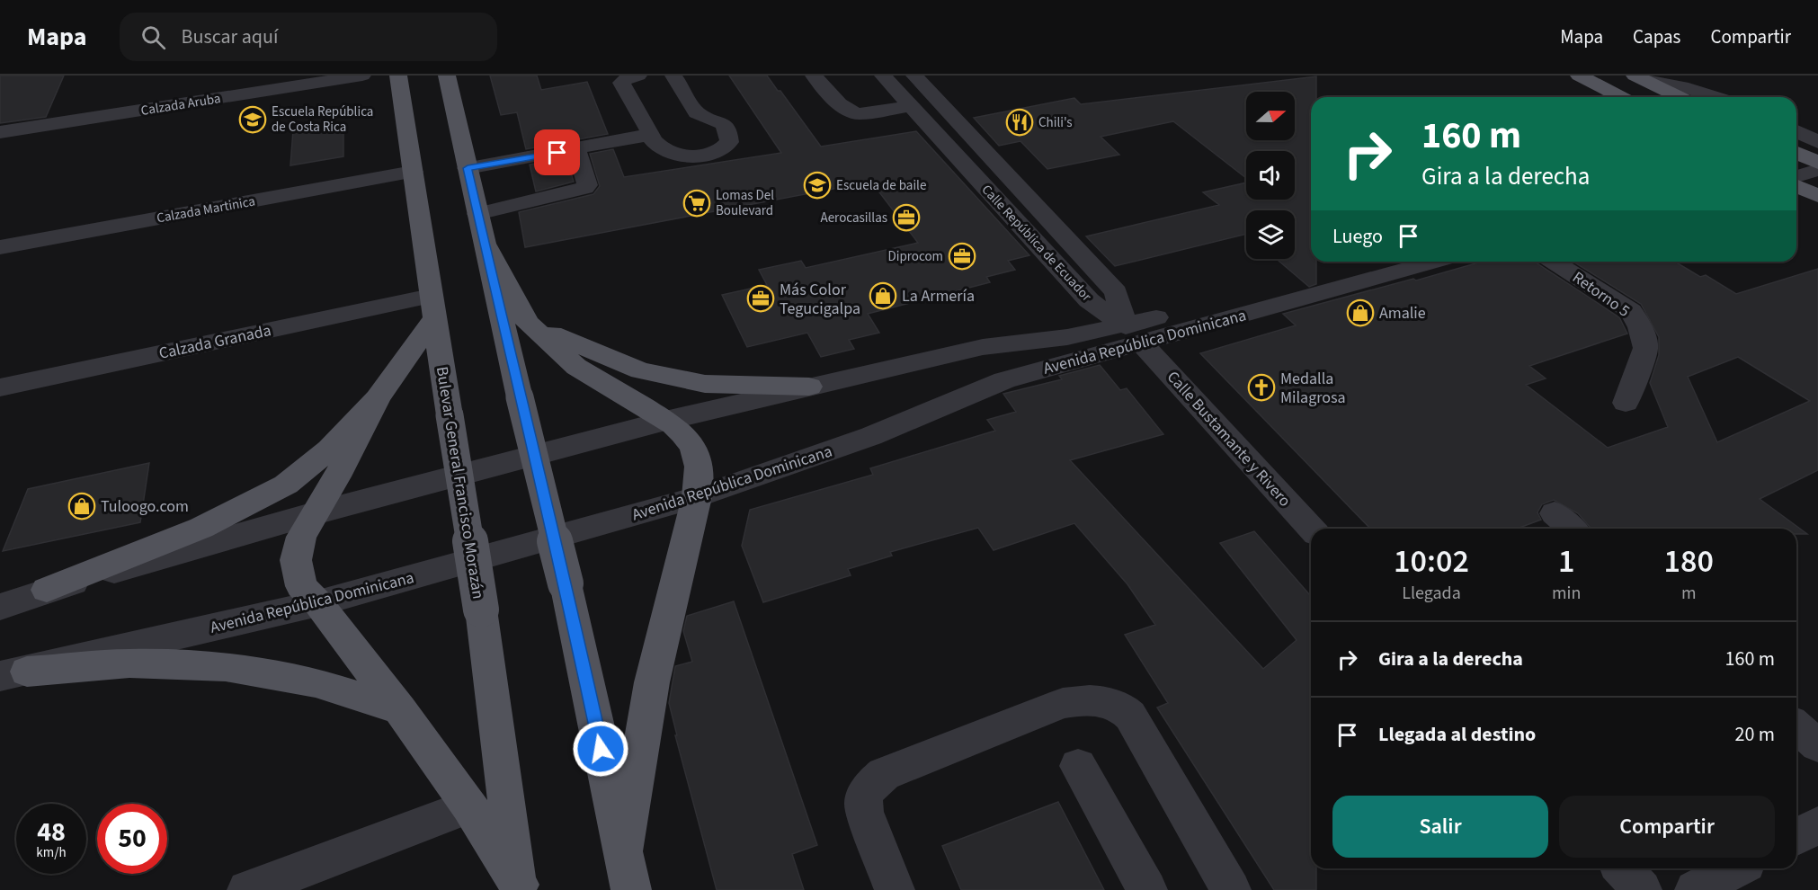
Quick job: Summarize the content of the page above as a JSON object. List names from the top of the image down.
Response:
{
  "streets": {
    "main road": ["Bulevar General Francisco Morazán"],
    "street": [
      "Calzada Aruba",
      "Calzada Martinica",
      "Calle República de Ecuador",
      "Retorno 5",
      "Calzada Granada",
      "Avenida República Dominicana",
      "Calle Bustamante y Rivero"
    ]
  },
  "crossings": [
    ["Calzada Martinica", "Bulevar General Francisco Morazán"],
    ["Calle República de Ecuador", "Avenida República Dominicana"],
    ["Calle República de Ecuador", "Calle Bustamante y Rivero"],
    ["Calzada Granada", "Bulevar General Francisco Morazán"],
    ["Avenida República Dominicana", "Calle Bustamante y Rivero"]
  ],
  "places": {
    "school or university": ["Escuela República de Costa Rica", "Escuela de baile"],
    "restaurant": ["Chili's"],
    "supermarket": ["Lomas Del Boulevard"],
    "office": ["Aerocasillas", "Diprocom", "Más Color Tegucigalpa"],
    "shop": ["La Armería", "Amalie", "Tuloogo.com"],
    "church": ["Medalla Milagrosa"]
  },
  "north": "right",
  "page": {
    "header": "Mapa",
    "search": "Buscar aquí",
    "nav": ["Mapa", "Capas", "Compartir"],
    "turn": ["160 m", "Gira a la derecha"],
    "then": "Luego",
    "eta": [
      "10:02",
      "Llegada",
      "1",
      "min",
      "180",
      "m"
    ],
    "list": [
      {
        "name": "Gira a la derecha",
        "value": "160 m"
      },
      {
        "name": "Llegada al destino",
        "value": "20 m"
      }
    ],
    "buttons": ["Salir", "Compartir"],
    "speed": "48 km/h",
    "limit": "50"
  }
}
